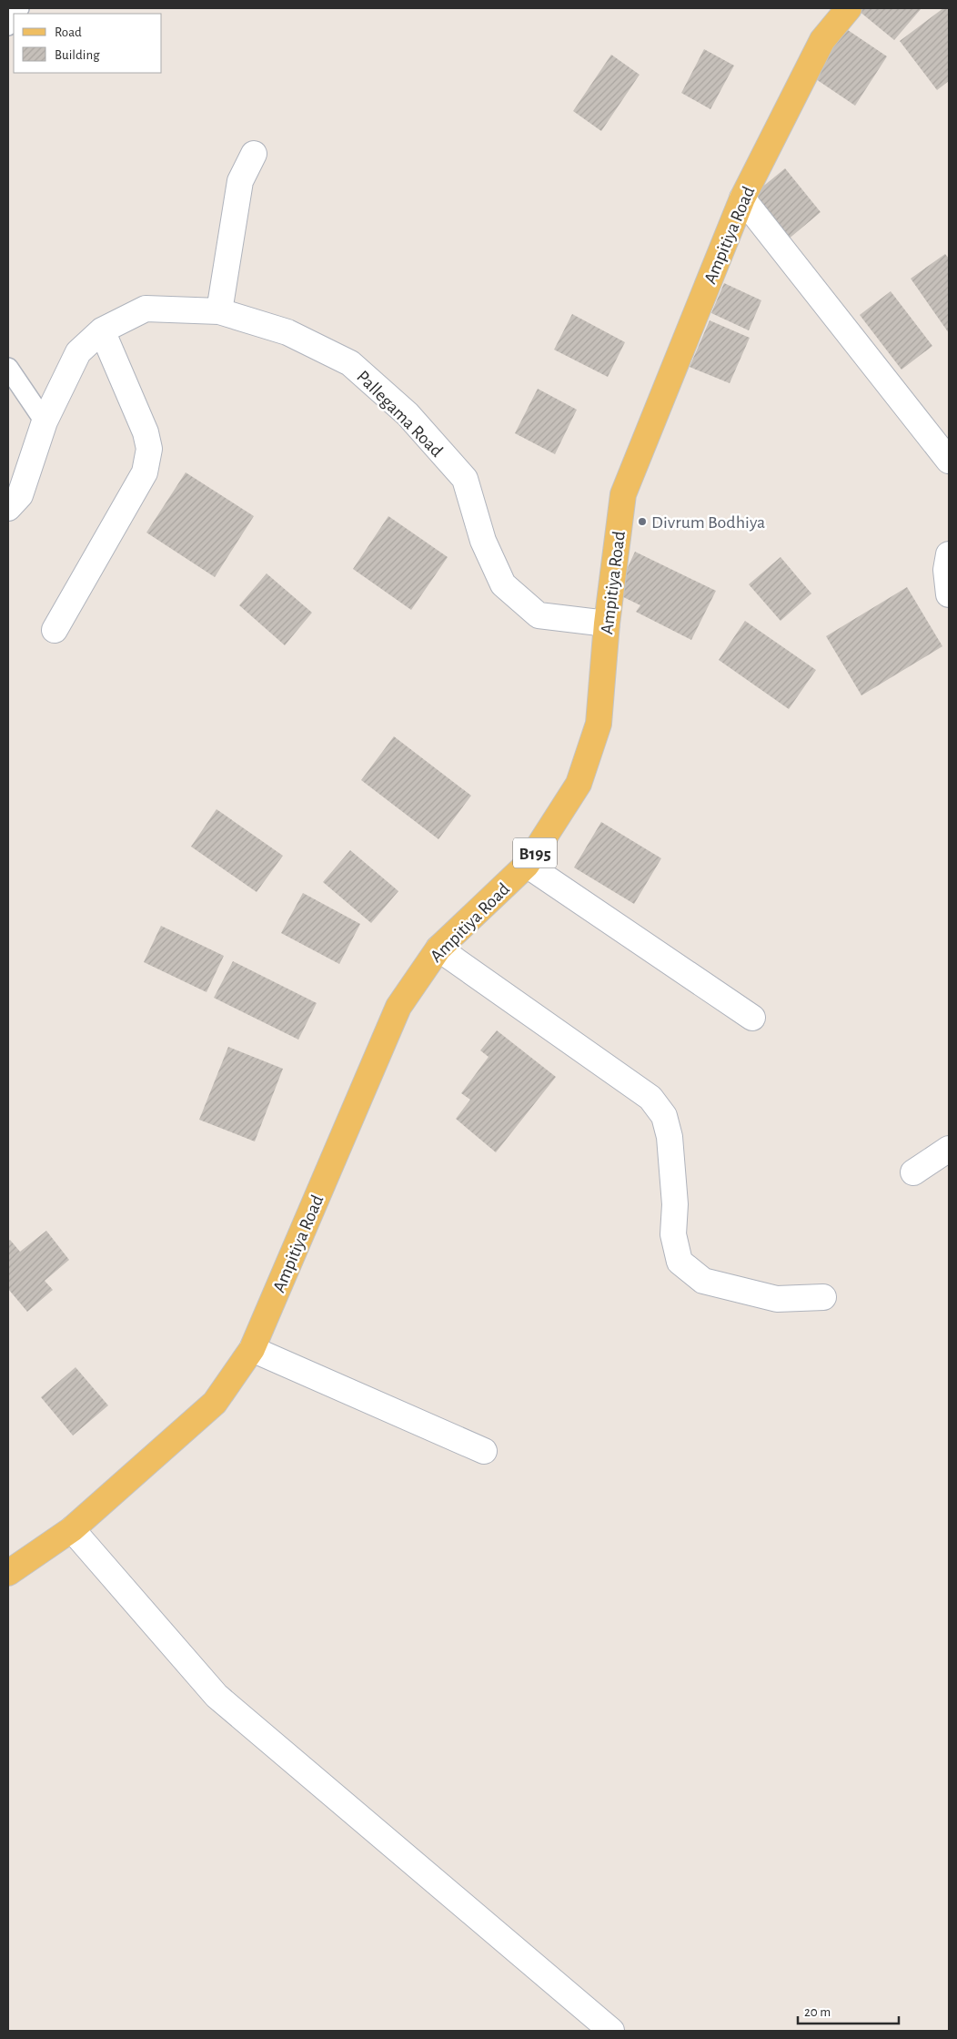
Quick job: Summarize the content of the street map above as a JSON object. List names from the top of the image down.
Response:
{
  "streets": {
    "main road": ["Ampitiya Road", "B195"],
    "street": ["Pallegama Road"]
  },
  "crossings": [
    ["Ampitiya Road", "Pallegama Road"]
  ],
  "places": ["Divrum Bodhiya"],
  "legend": ["Road", "Building"],
  "scale_bar": "20 m"
}
